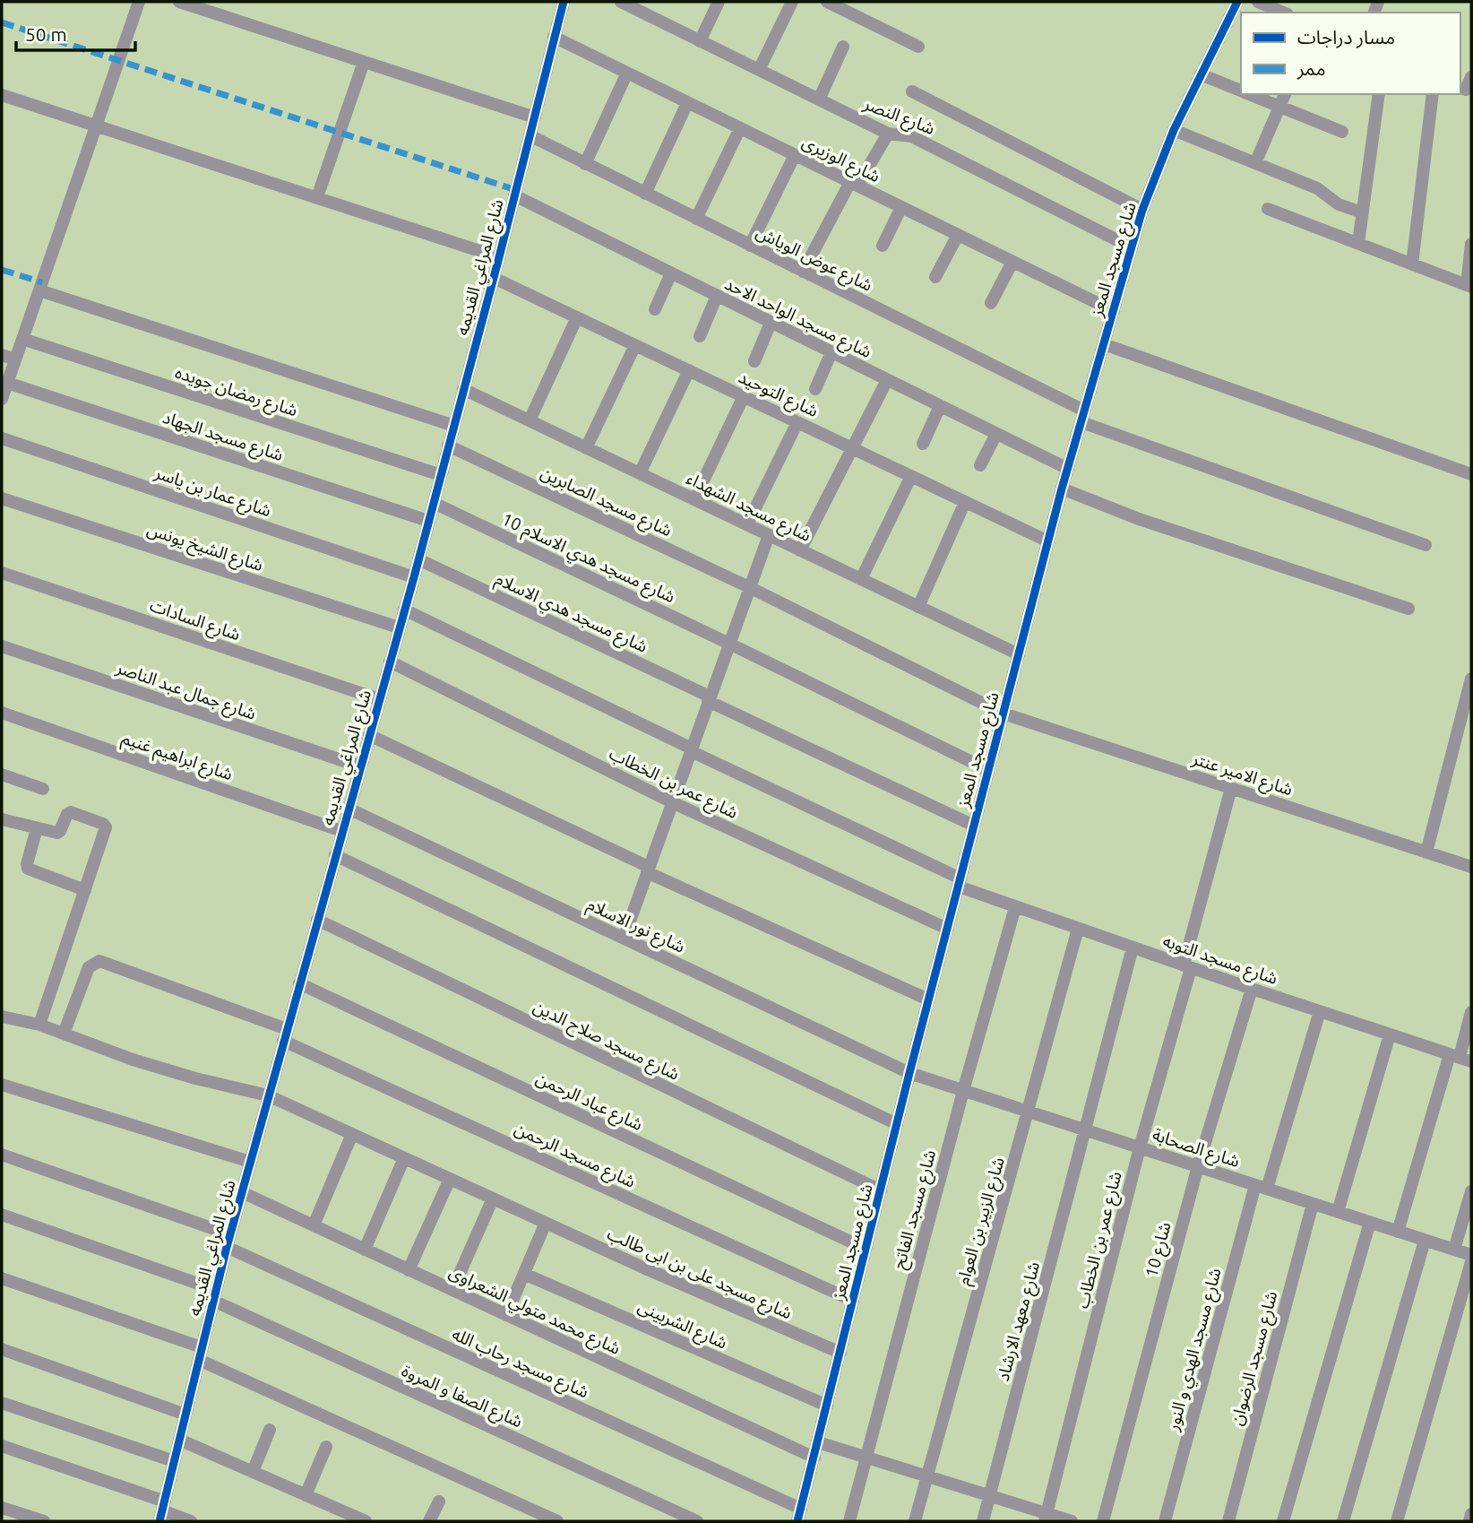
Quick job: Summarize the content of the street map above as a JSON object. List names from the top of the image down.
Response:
{
  "streets": {
    "street": [
      "شارع النصر",
      "شارع الوزيرى",
      "شارع عوض الوياش",
      "شارع مسجد المعز",
      "شارع المراغي القديمه",
      "شارع مسجد الواحد الاحد",
      "شارع رمضان جويده",
      "شارع التوحيد",
      "شارع مسجد الجهاد",
      "شارع عمار بن ياسر",
      "شارع مسجد الصابرين",
      "شارع مسجد الشهداء",
      "شارع الشيخ يونس",
      "شارع مسجد هدي الاسلام 10",
      "شارع مسجد هدي الاسلام",
      "شارع السادات",
      "شارع جمال عبد الناصر",
      "شارع ابراهيم غنيم",
      "شارع الامير عنتر",
      "شارع عمر بن الخطاب",
      "شارع نور الاسلام",
      "شارع مسجد التوبه",
      "شارع مسجد صلاح الدين",
      "شارع عباد الرحمن",
      "شارع الصحابة",
      "شارع مسجد الرحمن",
      "شارع مسجد الفاتح",
      "شارع الزبير بن العوام",
      "شارع 10",
      "شارع مسجد على بن ابى طالب",
      "شارع محمد متولي الشعراوى",
      "شارع معهد الارشاد",
      "شارع الشربينى",
      "شارع مسجد الهدي و النور",
      "شارع مسجد الرضوان",
      "شارع مسجد رحاب الله",
      "شارع الصفا و المروة"
    ]
  },
  "crossings": [
    ["شارع النصر", "شارع مسجد المعز"],
    ["شارع الوزيرى", "شارع مسجد المعز"],
    ["شارع الوزيرى", "شارع المراغي القديمه"],
    ["شارع عوض الوياش", "شارع مسجد المعز"],
    ["شارع عوض الوياش", "شارع المراغي القديمه"],
    ["شارع مسجد المعز", "شارع مسجد الواحد الاحد"],
    ["شارع مسجد المعز", "شارع التوحيد"],
    ["شارع مسجد المعز", "شارع مسجد الصابرين"],
    ["شارع مسجد المعز", "شارع مسجد الشهداء"],
    ["شارع مسجد المعز", "شارع مسجد هدي الاسلام 10"],
    ["شارع مسجد المعز", "شارع مسجد هدي الاسلام"],
    ["شارع مسجد المعز", "شارع الامير عنتر"],
    ["شارع مسجد المعز", "شارع عمر بن الخطاب"],
    ["شارع مسجد المعز", "شارع نور الاسلام"],
    ["شارع مسجد المعز", "شارع مسجد التوبه"],
    ["شارع مسجد المعز", "شارع مسجد صلاح الدين"],
    ["شارع مسجد المعز", "شارع عباد الرحمن"],
    ["شارع مسجد المعز", "شارع الصحابة"],
    ["شارع مسجد المعز", "شارع مسجد الرحمن"],
    ["شارع مسجد المعز", "شارع مسجد على بن ابى طالب"],
    ["شارع مسجد المعز", "شارع محمد متولي الشعراوى"],
    ["شارع مسجد المعز", "شارع الشربينى"],
    ["شارع مسجد المعز", "شارع مسجد رحاب الله"],
    ["شارع المراغي القديمه", "شارع مسجد الواحد الاحد"],
    ["شارع المراغي القديمه", "شارع رمضان جويده"],
    ["شارع المراغي القديمه", "شارع التوحيد"],
    ["شارع المراغي القديمه", "شارع مسجد الجهاد"],
    ["شارع المراغي القديمه", "شارع عمار بن ياسر"],
    ["شارع المراغي القديمه", "شارع مسجد الصابرين"],
    ["شارع المراغي القديمه", "شارع مسجد الشهداء"],
    ["شارع المراغي القديمه", "شارع الشيخ يونس"],
    ["شارع المراغي القديمه", "شارع مسجد هدي الاسلام 10"],
    ["شارع المراغي القديمه", "شارع مسجد هدي الاسلام"],
    ["شارع المراغي القديمه", "شارع السادات"],
    ["شارع المراغي القديمه", "شارع جمال عبد الناصر"],
    ["شارع المراغي القديمه", "شارع ابراهيم غنيم"],
    ["شارع المراغي القديمه", "شارع عمر بن الخطاب"],
    ["شارع المراغي القديمه", "شارع نور الاسلام"],
    ["شارع المراغي القديمه", "شارع مسجد التوبه"],
    ["شارع المراغي القديمه", "شارع مسجد صلاح الدين"],
    ["شارع المراغي القديمه", "شارع عباد الرحمن"],
    ["شارع المراغي القديمه", "شارع مسجد الرحمن"],
    ["شارع المراغي القديمه", "شارع مسجد على بن ابى طالب"],
    ["شارع المراغي القديمه", "شارع محمد متولي الشعراوى"],
    ["شارع المراغي القديمه", "شارع مسجد رحاب الله"],
    ["شارع المراغي القديمه", "شارع الصفا و المروة"],
    ["شارع مسجد الصابرين", "شارع الامير عنتر"],
    ["شارع الامير عنتر", "شارع عمر بن الخطاب"],
    ["شارع عمر بن الخطاب", "شارع مسجد التوبه"],
    ["شارع عمر بن الخطاب", "شارع الصحابة"],
    ["شارع نور الاسلام", "شارع الصحابة"],
    ["شارع مسجد التوبه", "شارع مسجد الفاتح"],
    ["شارع مسجد التوبه", "شارع الزبير بن العوام"],
    ["شارع مسجد التوبه", "شارع 10"],
    ["شارع مسجد التوبه", "شارع معهد الارشاد"],
    ["شارع مسجد التوبه", "شارع مسجد الهدي و النور"],
    ["شارع الصحابة", "شارع مسجد الفاتح"],
    ["شارع الصحابة", "شارع الزبير بن العوام"],
    ["شارع الصحابة", "شارع 10"],
    ["شارع الصحابة", "شارع معهد الارشاد"],
    ["شارع الصحابة", "شارع مسجد الهدي و النور"],
    ["شارع الصحابة", "شارع مسجد الرضوان"],
    ["شارع مسجد الرحمن", "شارع مسجد على بن ابى طالب"]
  ],
  "legend": ["مسار دراجات", "ممر"],
  "scale_bar": "50 m"
}
